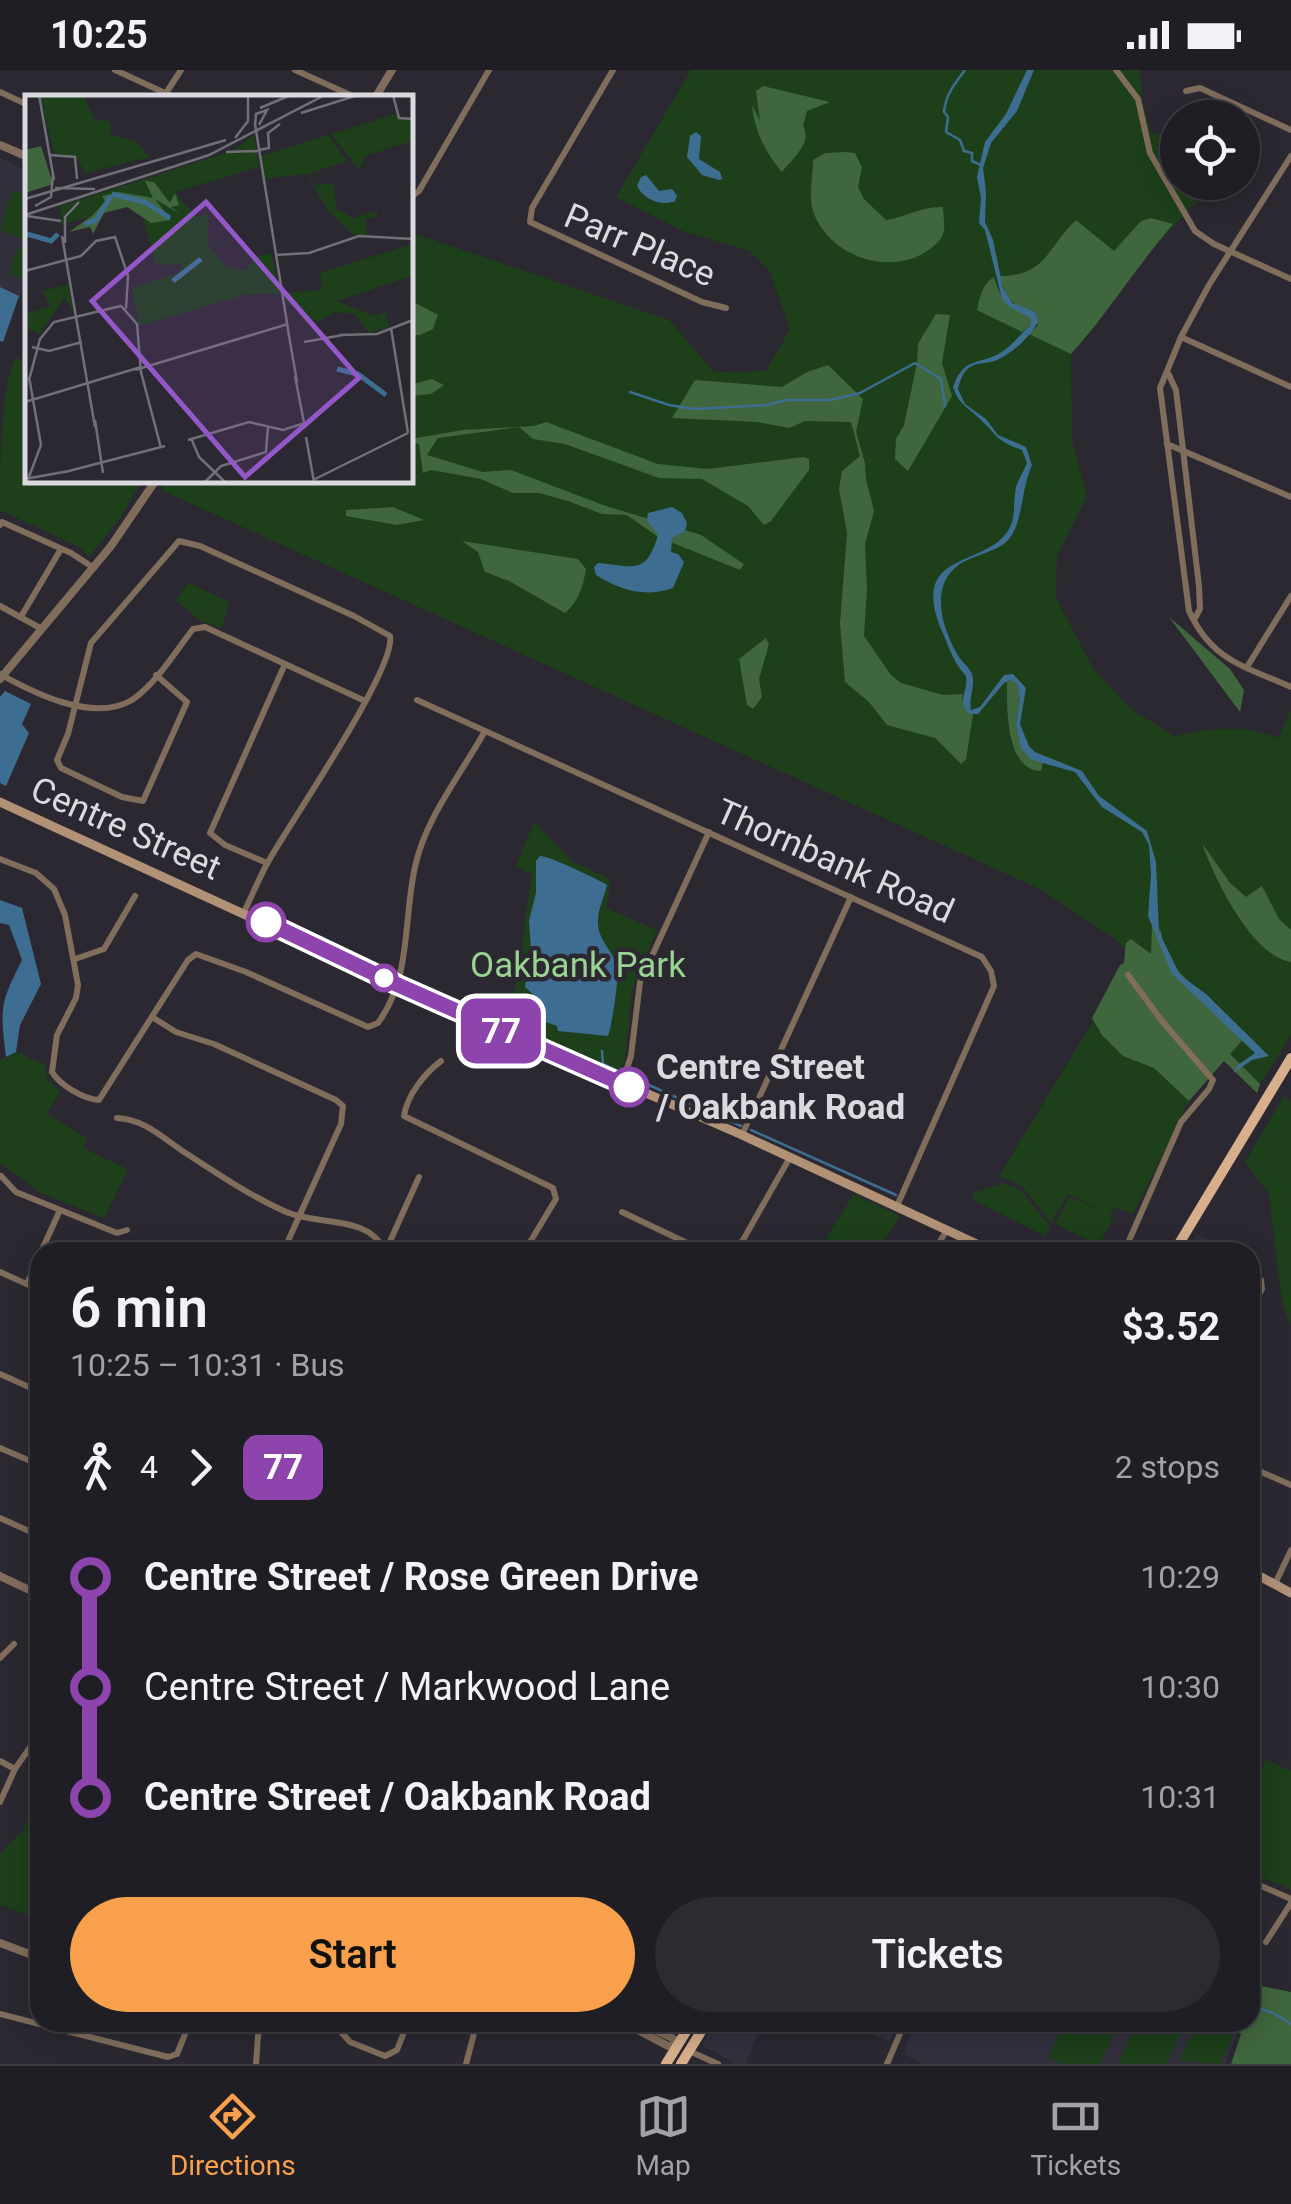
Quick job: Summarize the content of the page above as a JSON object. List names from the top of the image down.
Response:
{
  "streets": {
    "main road": ["Centre Street"],
    "street": ["Parr Place", "Thornbank Road"]
  },
  "crossings": [
    ["Centre Street", "Thornbank Road"]
  ],
  "parks": ["Oakbank Park"],
  "places": ["Centre Street / Oakbank Road"],
  "lines": ["bus line 77"],
  "page": {
    "status": "10:25",
    "on_map": "77",
    "heading": ["6 min", "10:25 – 10:31 · Bus", "$3.52"],
    "legs": ["4", "77", "2 stops"],
    "list": [
      {
        "name": "Centre Street / Rose Green Drive",
        "value": "10:29"
      },
      {
        "name": "Centre Street / Markwood Lane",
        "value": "10:30"
      },
      {
        "name": "Centre Street / Oakbank Road",
        "value": "10:31"
      }
    ],
    "buttons": ["Start", "Tickets"],
    "tabs": ["Directions", "Map", "Tickets"]
  }
}
